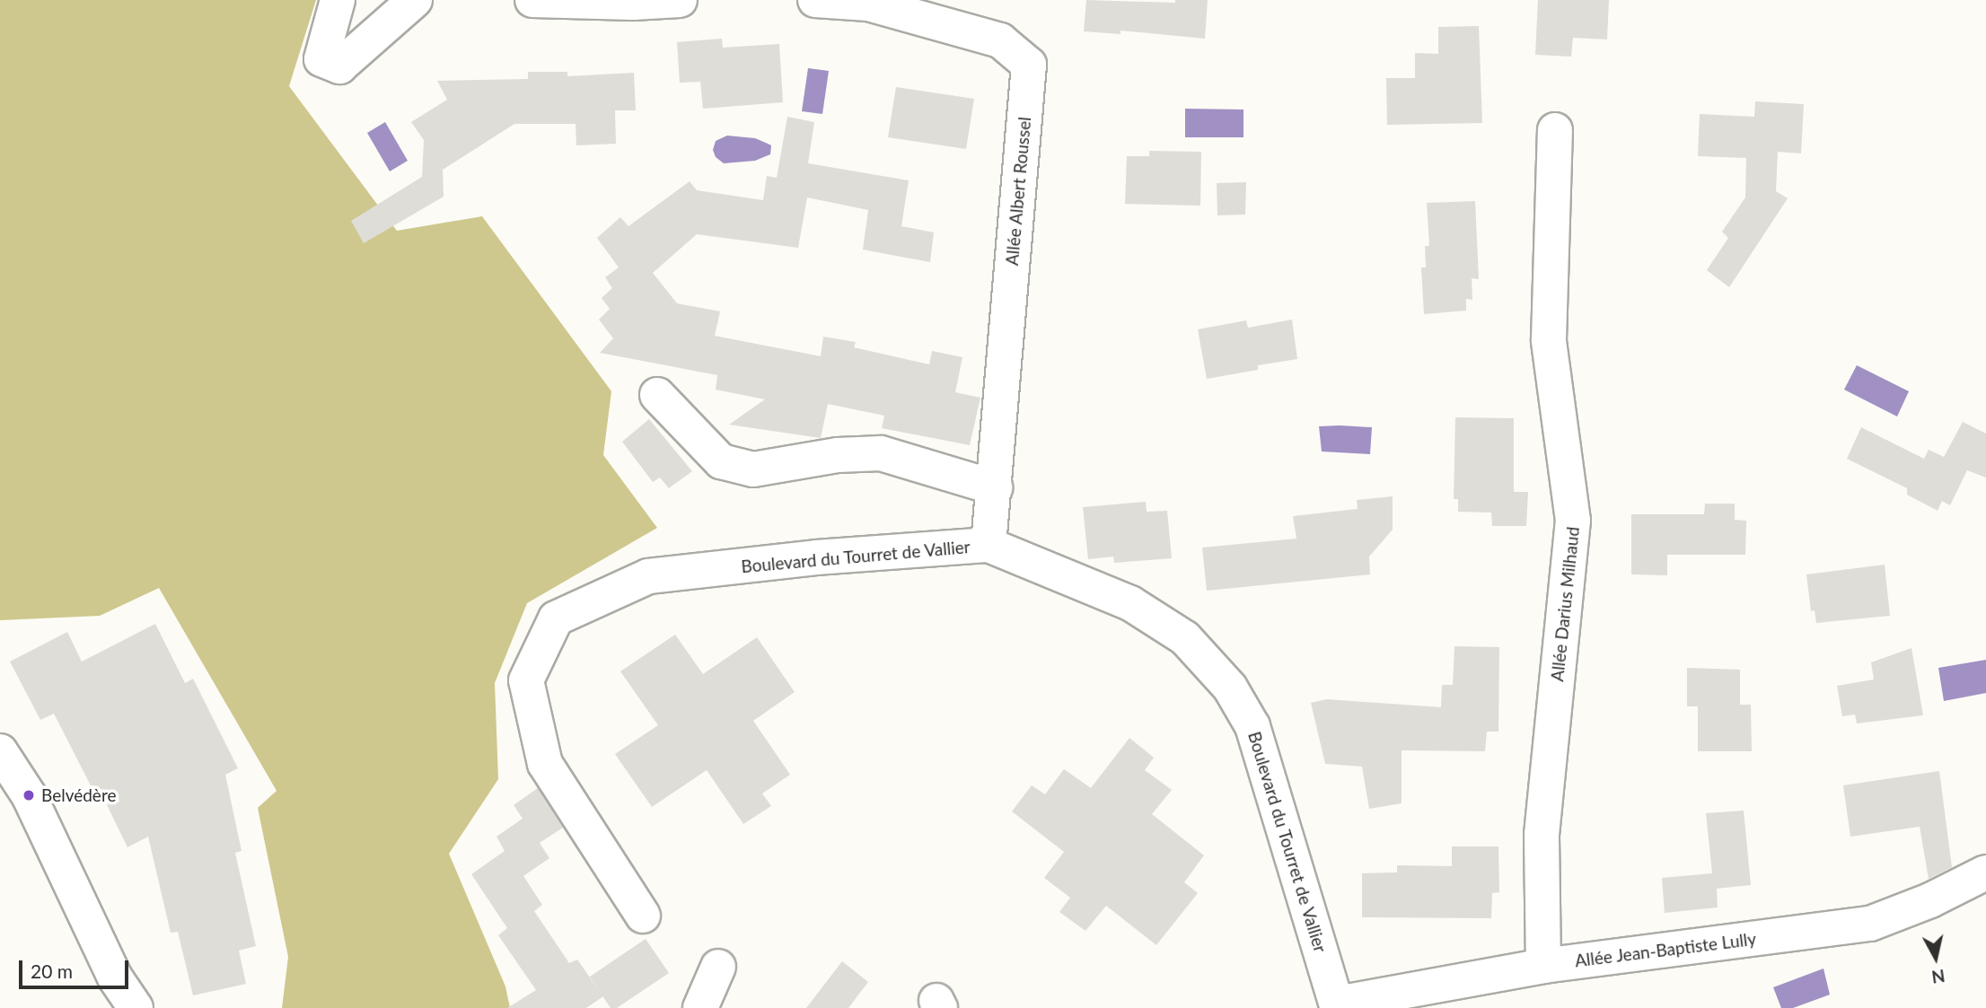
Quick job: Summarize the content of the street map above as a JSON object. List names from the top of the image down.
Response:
{
  "streets": {
    "street": [
      "Allée Albert Roussel",
      "Boulevard du Tourret de Vallier",
      "Allée Darius Milhaud",
      "Allée Jean-Baptiste Lully"
    ]
  },
  "crossings": [
    ["Allée Albert Roussel", "Boulevard du Tourret de Vallier"],
    ["Boulevard du Tourret de Vallier", "Allée Jean-Baptiste Lully"],
    ["Allée Darius Milhaud", "Allée Jean-Baptiste Lully"]
  ],
  "places": ["Belvédère"],
  "scale_bar": "20 m",
  "north": "bottom"
}
